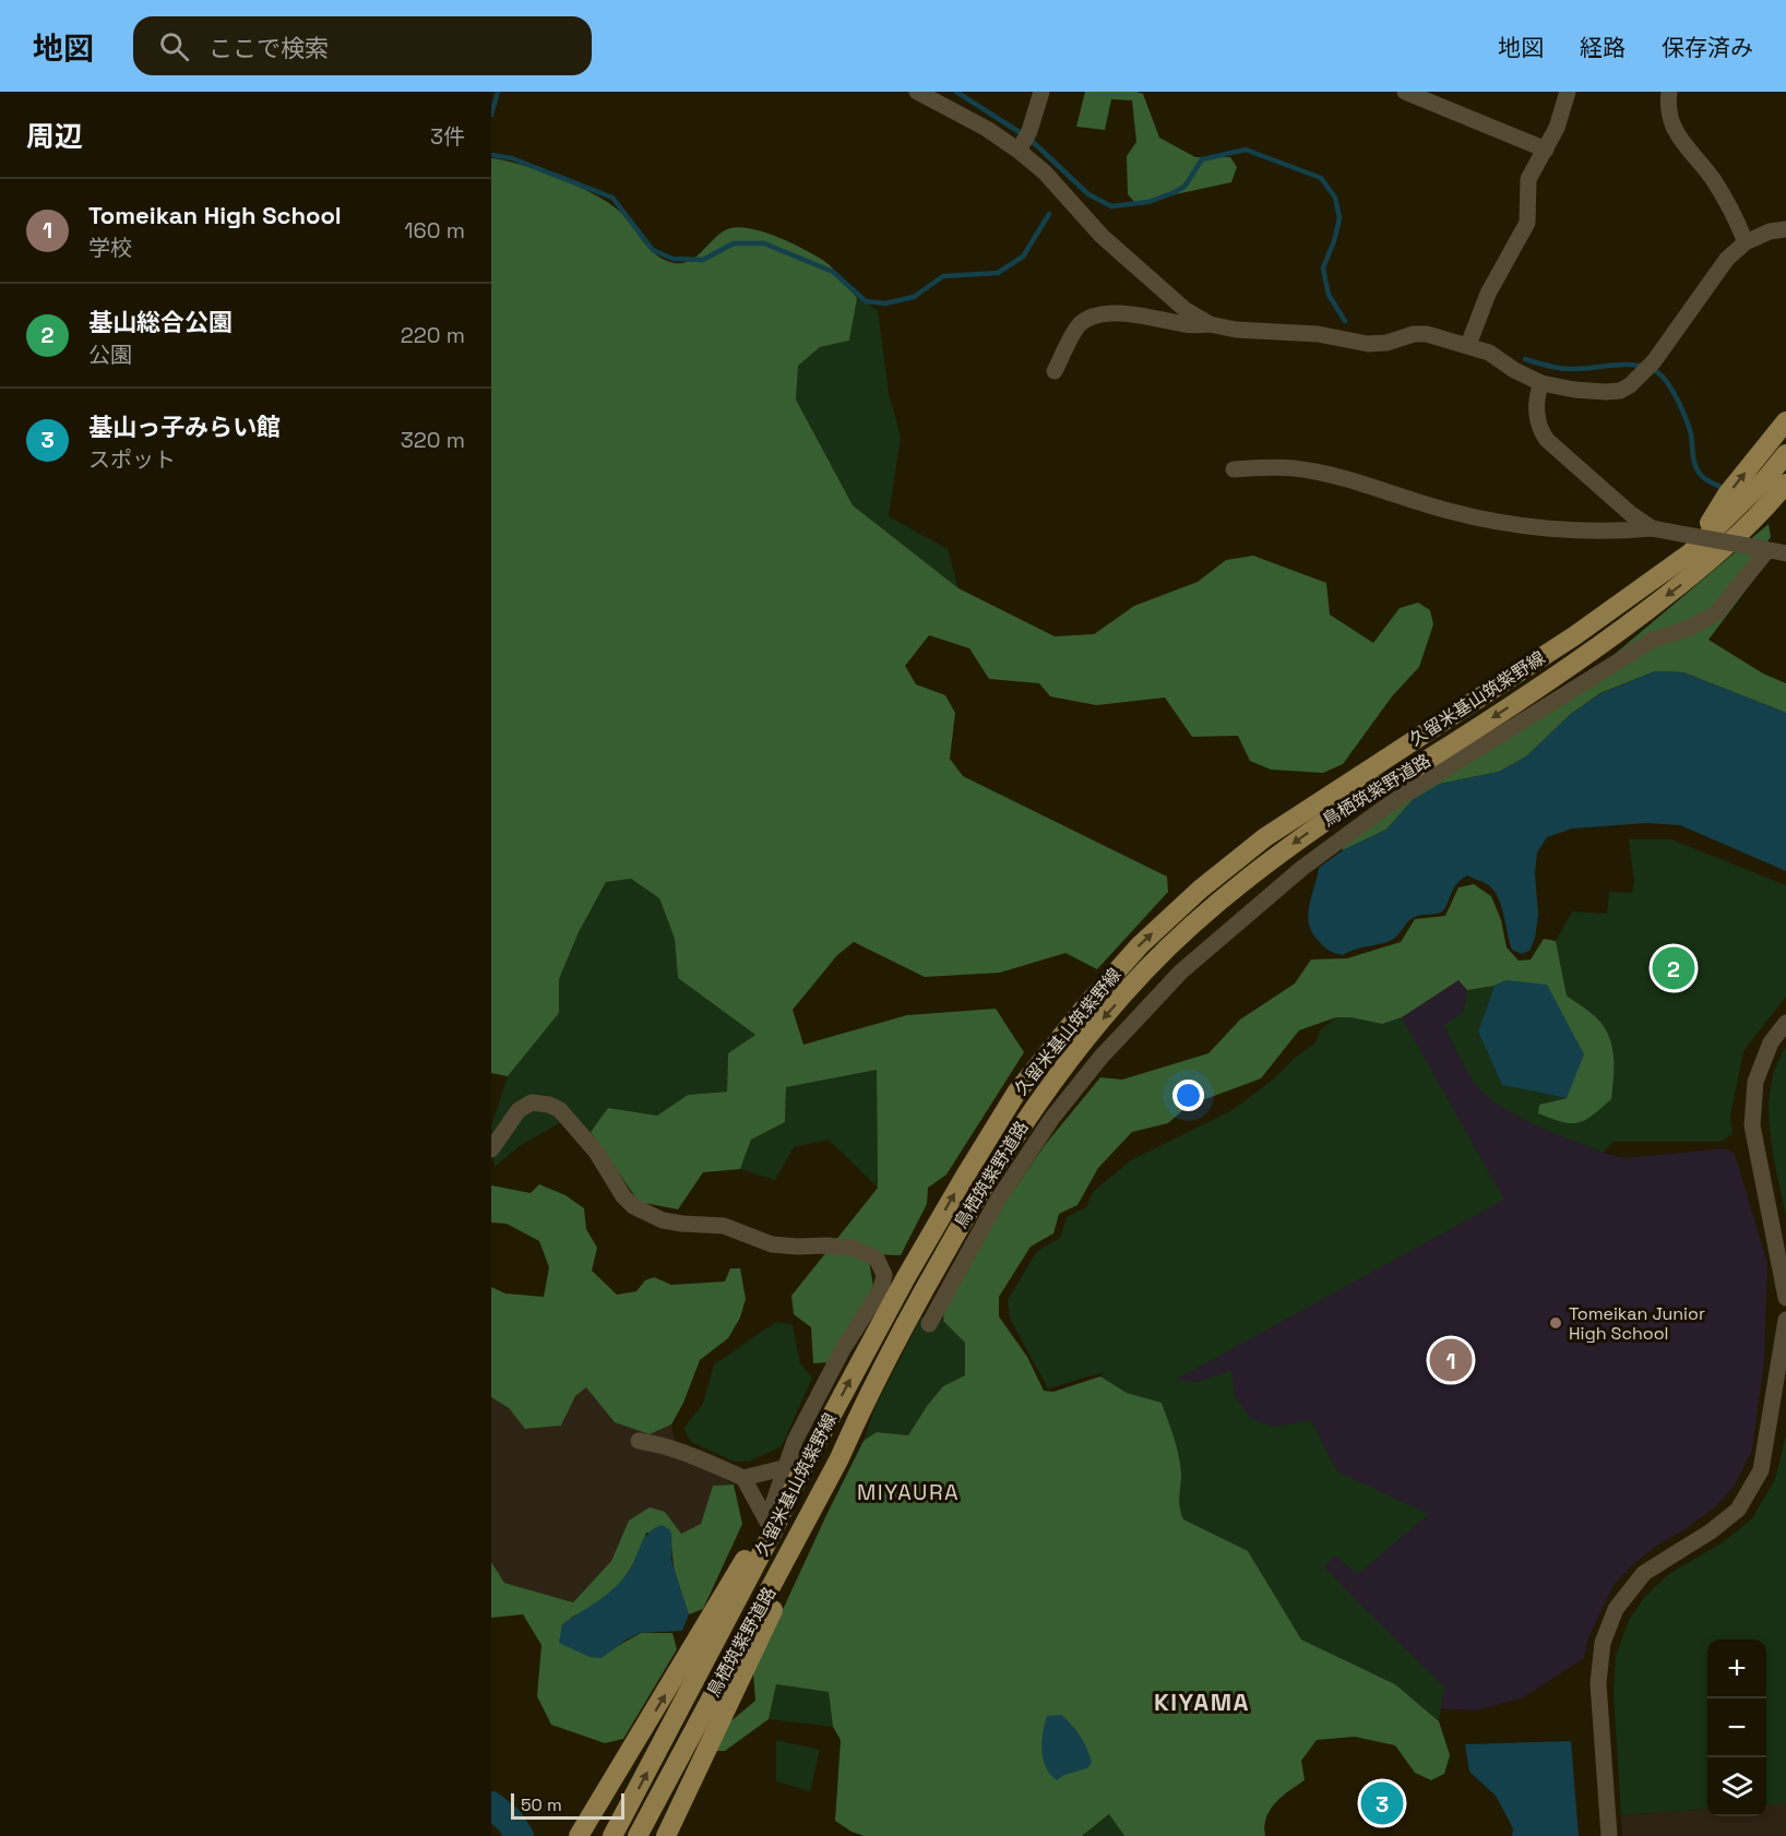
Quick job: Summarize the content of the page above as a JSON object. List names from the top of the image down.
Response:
{
  "streets": {
    "main road": ["久留米基山筑紫野線", "鳥栖筑紫野道路"]
  },
  "crossings": [
    ["久留米基山筑紫野線", "鳥栖筑紫野道路"]
  ],
  "one_way": ["鳥栖筑紫野道路"],
  "districts": ["MIYAURA", "KIYAMA"],
  "places": ["Tomeikan Junior High School"],
  "scale_bar": "50 m",
  "page": {
    "header": "地図",
    "search": "ここで検索",
    "nav": ["地図", "経路", "保存済み"],
    "heading": ["周辺", "3件"],
    "list": [
      {
        "mark": "1",
        "name": "Tomeikan High School",
        "note": "学校",
        "value": "160 m"
      },
      {
        "mark": "2",
        "name": "基山総合公園",
        "note": "公園",
        "value": "220 m"
      },
      {
        "mark": "3",
        "name": "基山っ子みらい館",
        "note": "スポット",
        "value": "320 m"
      }
    ],
    "pins": ["2", "1", "3"],
    "map_buttons": ["+", "−"],
    "scale": "50 m"
  }
}
